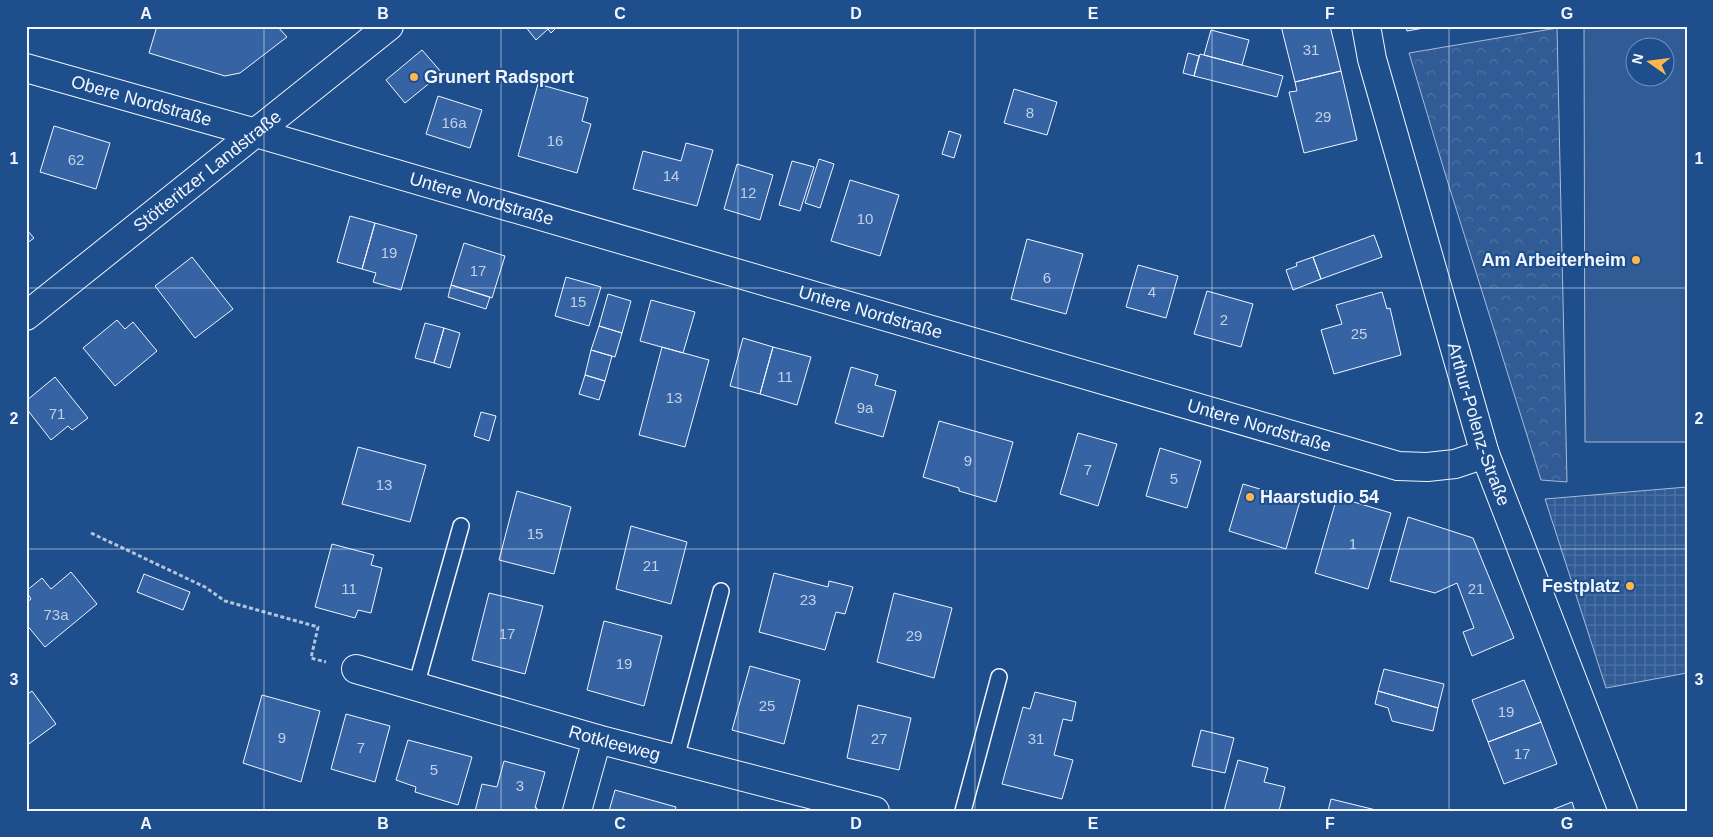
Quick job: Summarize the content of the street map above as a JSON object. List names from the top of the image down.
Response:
{
  "streets": {
    "street": [
      "Obere Nordstraße",
      "Stötteritzer Landstraße",
      "Untere Nordstraße",
      "Arthur-Polenz-Straße",
      "Rotkleeweg"
    ]
  },
  "crossings": [
    ["Obere Nordstraße", "Stötteritzer Landstraße"],
    ["Obere Nordstraße", "Untere Nordstraße"],
    ["Stötteritzer Landstraße", "Untere Nordstraße"],
    ["Untere Nordstraße", "Arthur-Polenz-Straße"]
  ],
  "places": [
    "Grunert Radsport",
    "Am Arbeiterheim",
    "Haarstudio 54",
    "Festplatz"
  ],
  "house_numbers": [
    "31",
    "8",
    "29",
    "16a",
    "16",
    "62",
    "14",
    "12",
    "10",
    "19",
    "17",
    "6",
    "4",
    "15",
    "2",
    "25",
    "11",
    "13",
    "9a",
    "71",
    "9",
    "7",
    "5",
    "13",
    "15",
    "1",
    "21",
    "11",
    "21",
    "23",
    "73a",
    "17",
    "29",
    "19",
    "25",
    "19",
    "9",
    "27",
    "31",
    "7",
    "17",
    "5",
    "3"
  ],
  "north": "left",
  "grid": {
    "columns": [
      "A",
      "B",
      "C",
      "D",
      "E",
      "F",
      "G"
    ],
    "rows": ["1", "2", "3"]
  }
}
